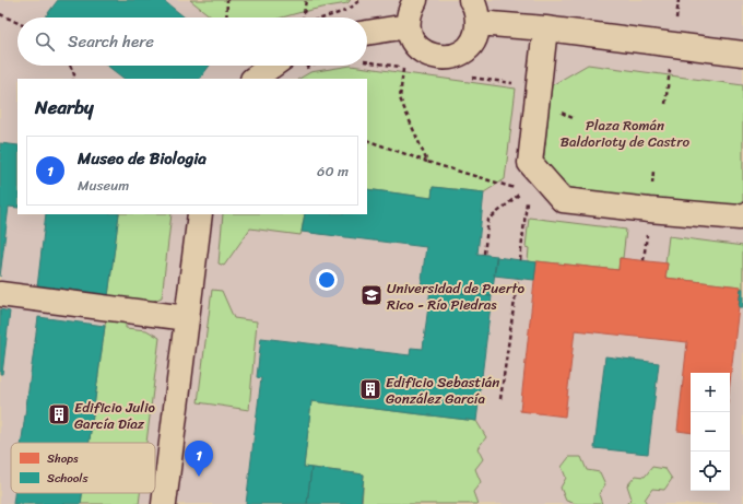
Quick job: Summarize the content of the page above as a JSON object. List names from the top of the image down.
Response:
{
  "parks": ["Plaza Román Baldorioty de Castro"],
  "places": {
    "school or university": ["Universidad de Puerto Rico - Río Piedras"],
    "building": ["Edificio Sebastián González García", "Edificio Julio García Díaz"]
  },
  "legend": ["Shops", "Schools"],
  "page": {
    "search": "Search here",
    "heading": "Nearby",
    "list": [
      {
        "mark": "1",
        "name": "Museo de Biologia",
        "note": "Museum",
        "value": "60 m"
      }
    ],
    "map_buttons": ["+", "−"],
    "pins": "1"
  }
}
